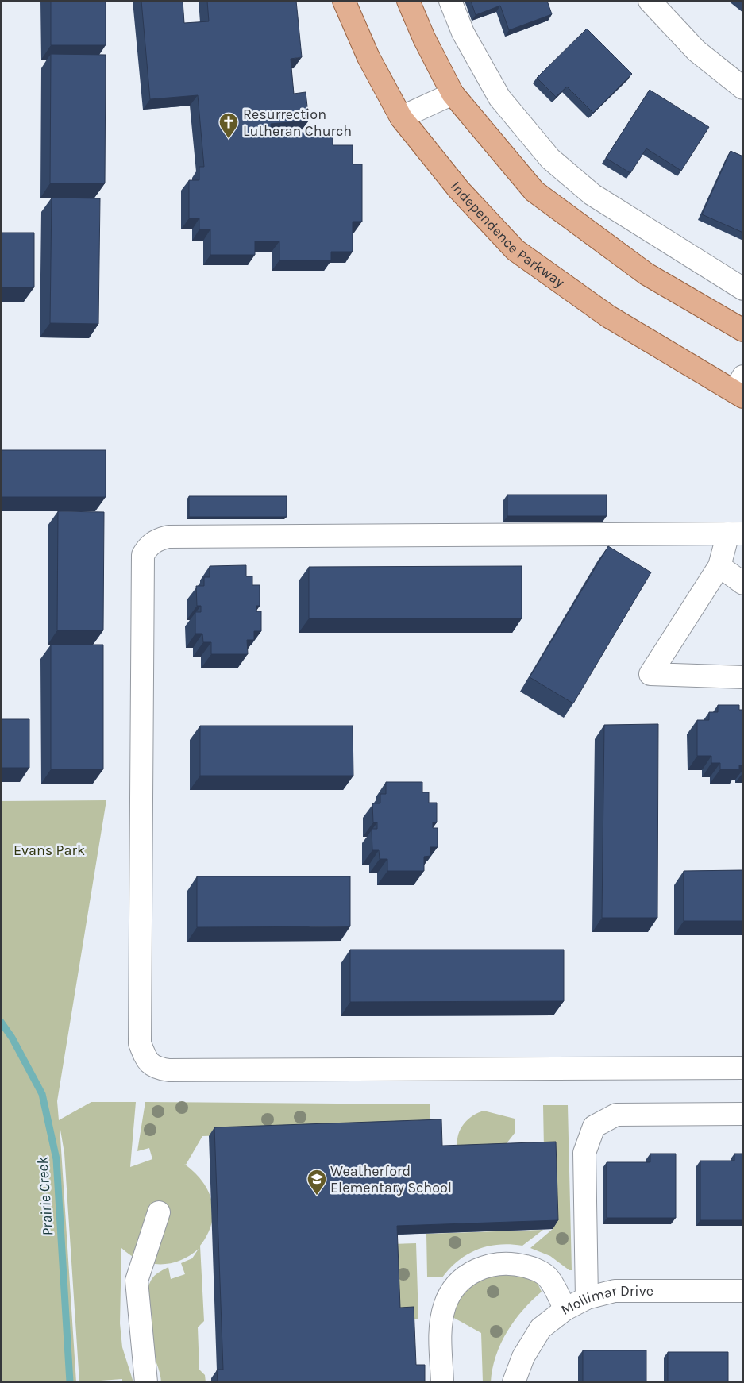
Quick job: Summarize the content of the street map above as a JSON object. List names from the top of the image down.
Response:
{
  "streets": {
    "main road": ["Independence Parkway"],
    "street": ["Mollimar Drive"]
  },
  "water": ["Prairie Creek"],
  "parks": ["Evans Park"],
  "places": {
    "church": ["Resurrection Lutheran Church"],
    "school or university": ["Weatherford Elementary School"]
  }
}
